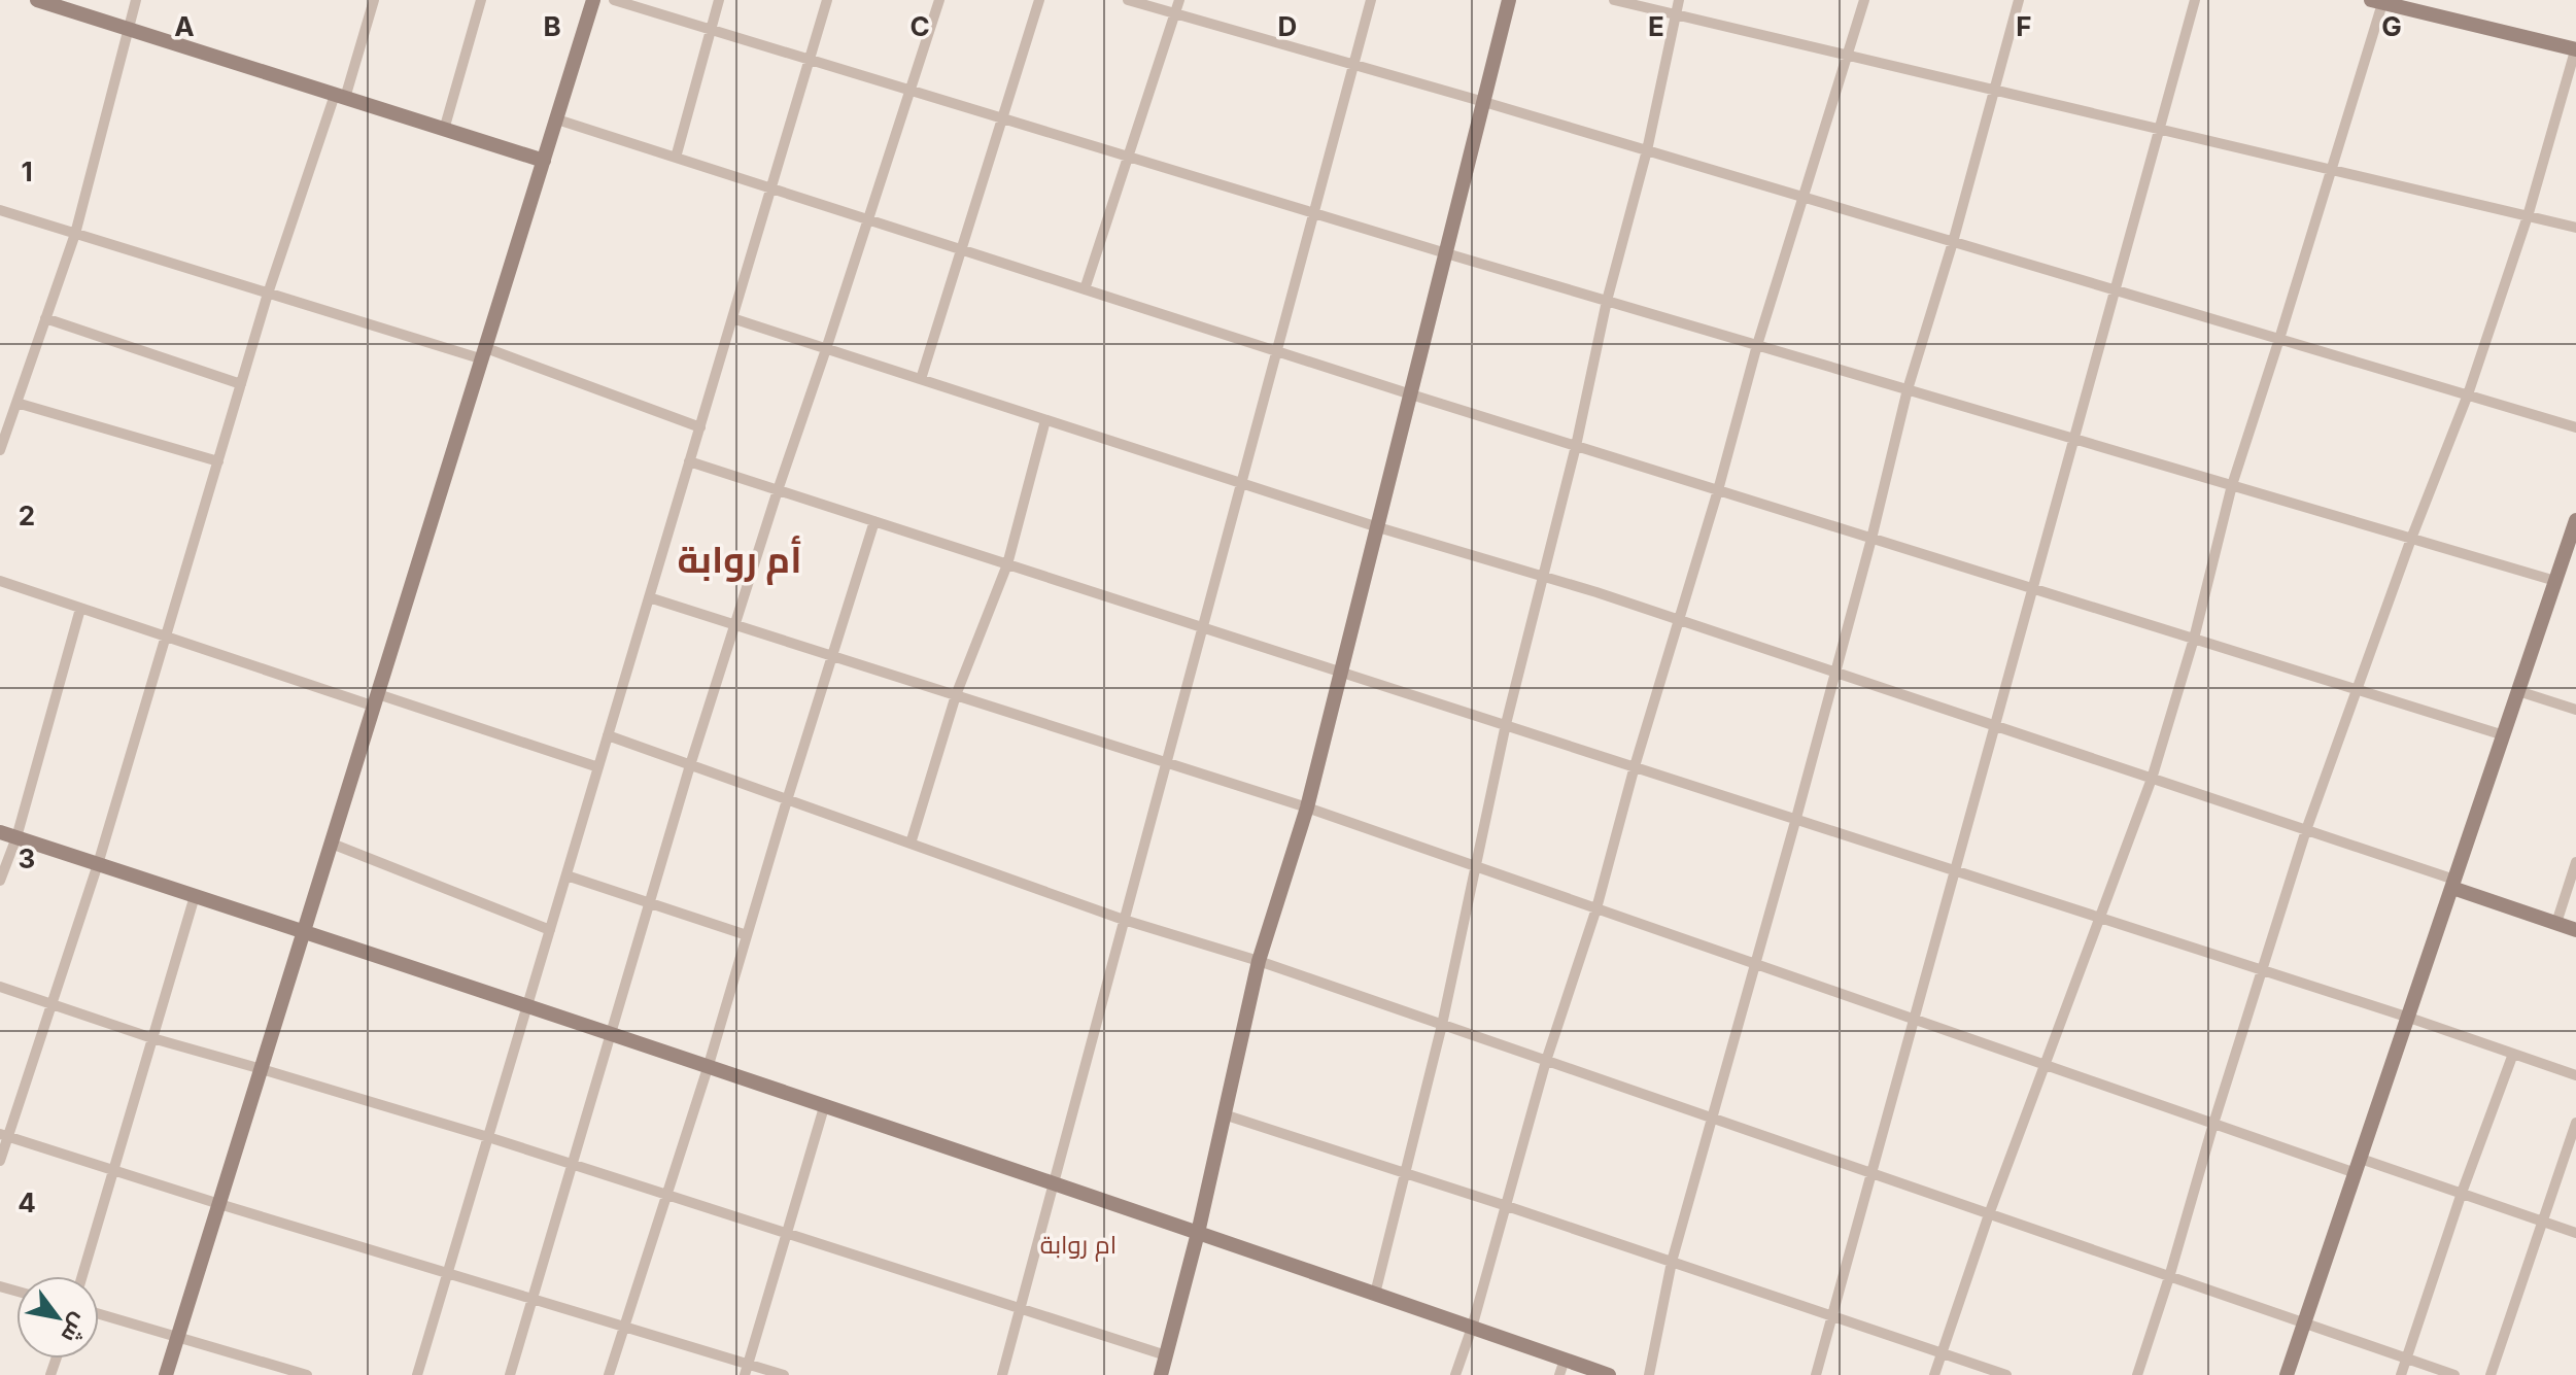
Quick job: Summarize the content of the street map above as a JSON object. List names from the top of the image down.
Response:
{
  "districts": ["أم روابة", "ام روابة"],
  "north": "bottom right",
  "grid": {
    "columns": [
      "A",
      "B",
      "C",
      "D",
      "E",
      "F",
      "G"
    ],
    "rows": [
      "1",
      "2",
      "3",
      "4"
    ]
  }
}
